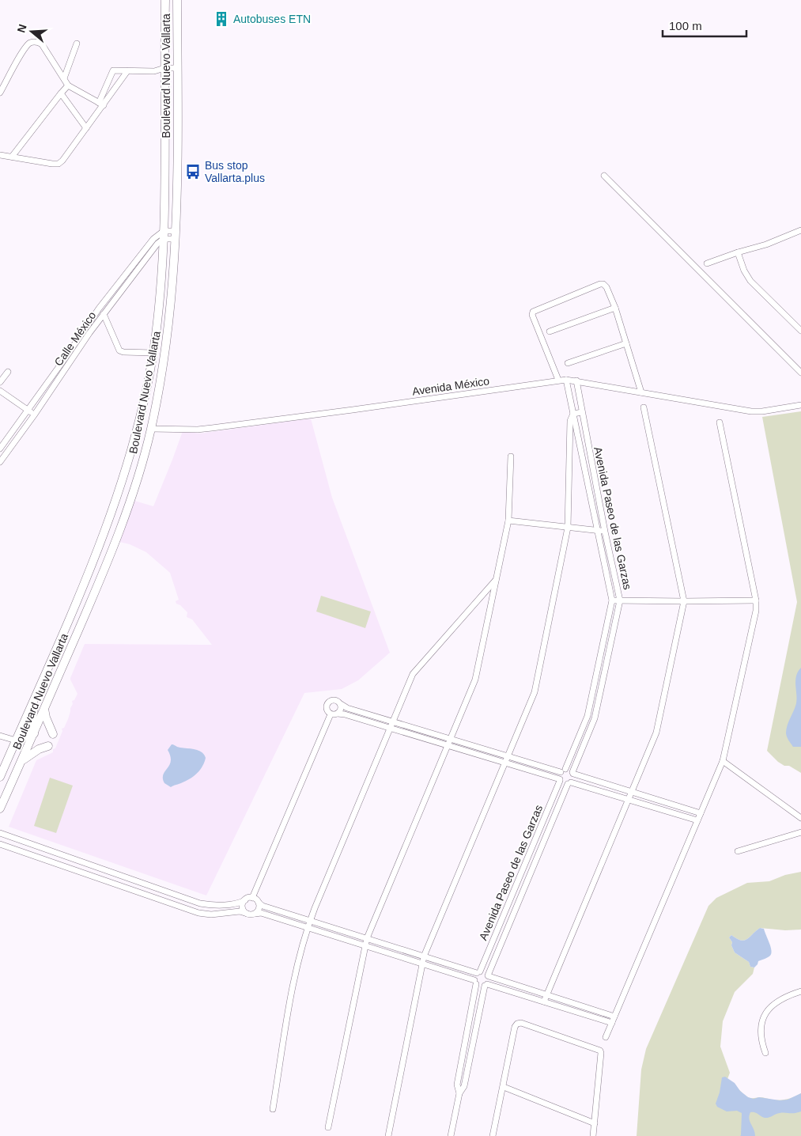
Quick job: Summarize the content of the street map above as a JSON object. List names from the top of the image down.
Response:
{
  "streets": {
    "main road": ["Boulevard Nuevo Vallarta"],
    "street": ["Calle México", "Avenida México", "Avenida Paseo de las Garzas"]
  },
  "crossings": [
    ["Boulevard Nuevo Vallarta", "Calle México"],
    ["Boulevard Nuevo Vallarta", "Avenida México"],
    ["Avenida México", "Avenida Paseo de las Garzas"]
  ],
  "places": {
    "building": ["Autobuses ETN"],
    "bus stop": ["Bus stop Vallarta.plus"]
  },
  "scale_bar": "100 m",
  "north": "left"
}
